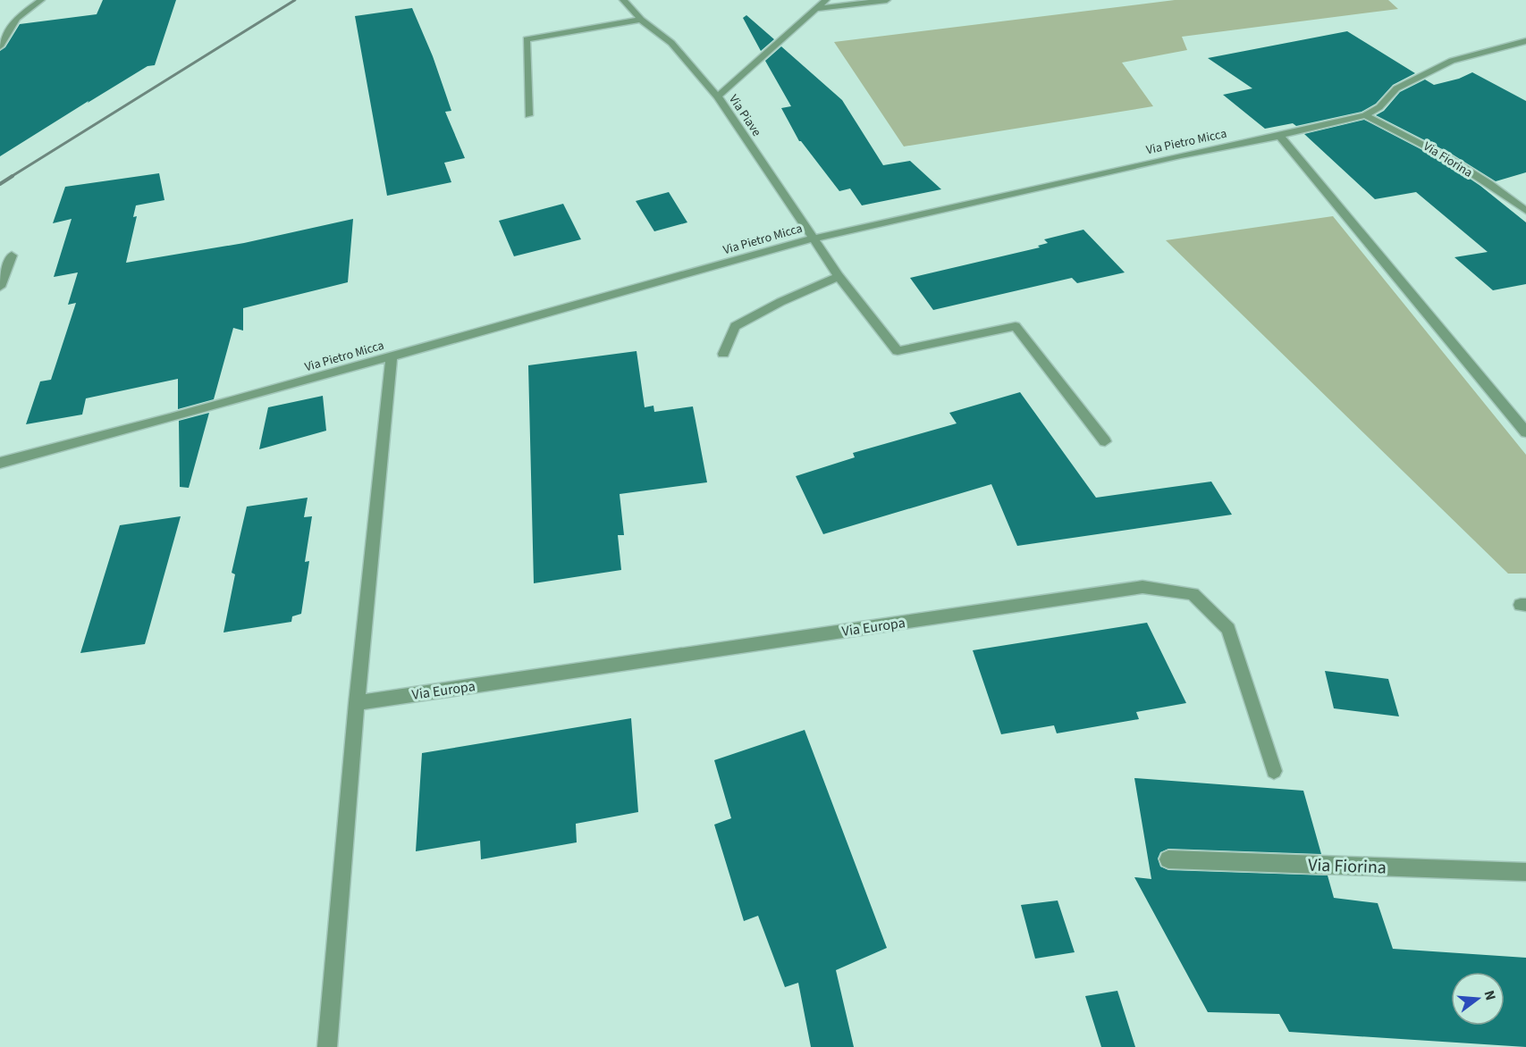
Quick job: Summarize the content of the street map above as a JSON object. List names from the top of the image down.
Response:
{
  "streets": {
    "street": [
      "Via Piave",
      "Via Pietro Micca",
      "Via Fiorina",
      "Via Europa"
    ]
  },
  "crossings": [
    ["Via Piave", "Via Pietro Micca"],
    ["Via Pietro Micca", "Via Fiorina"]
  ],
  "north": "right"
}
